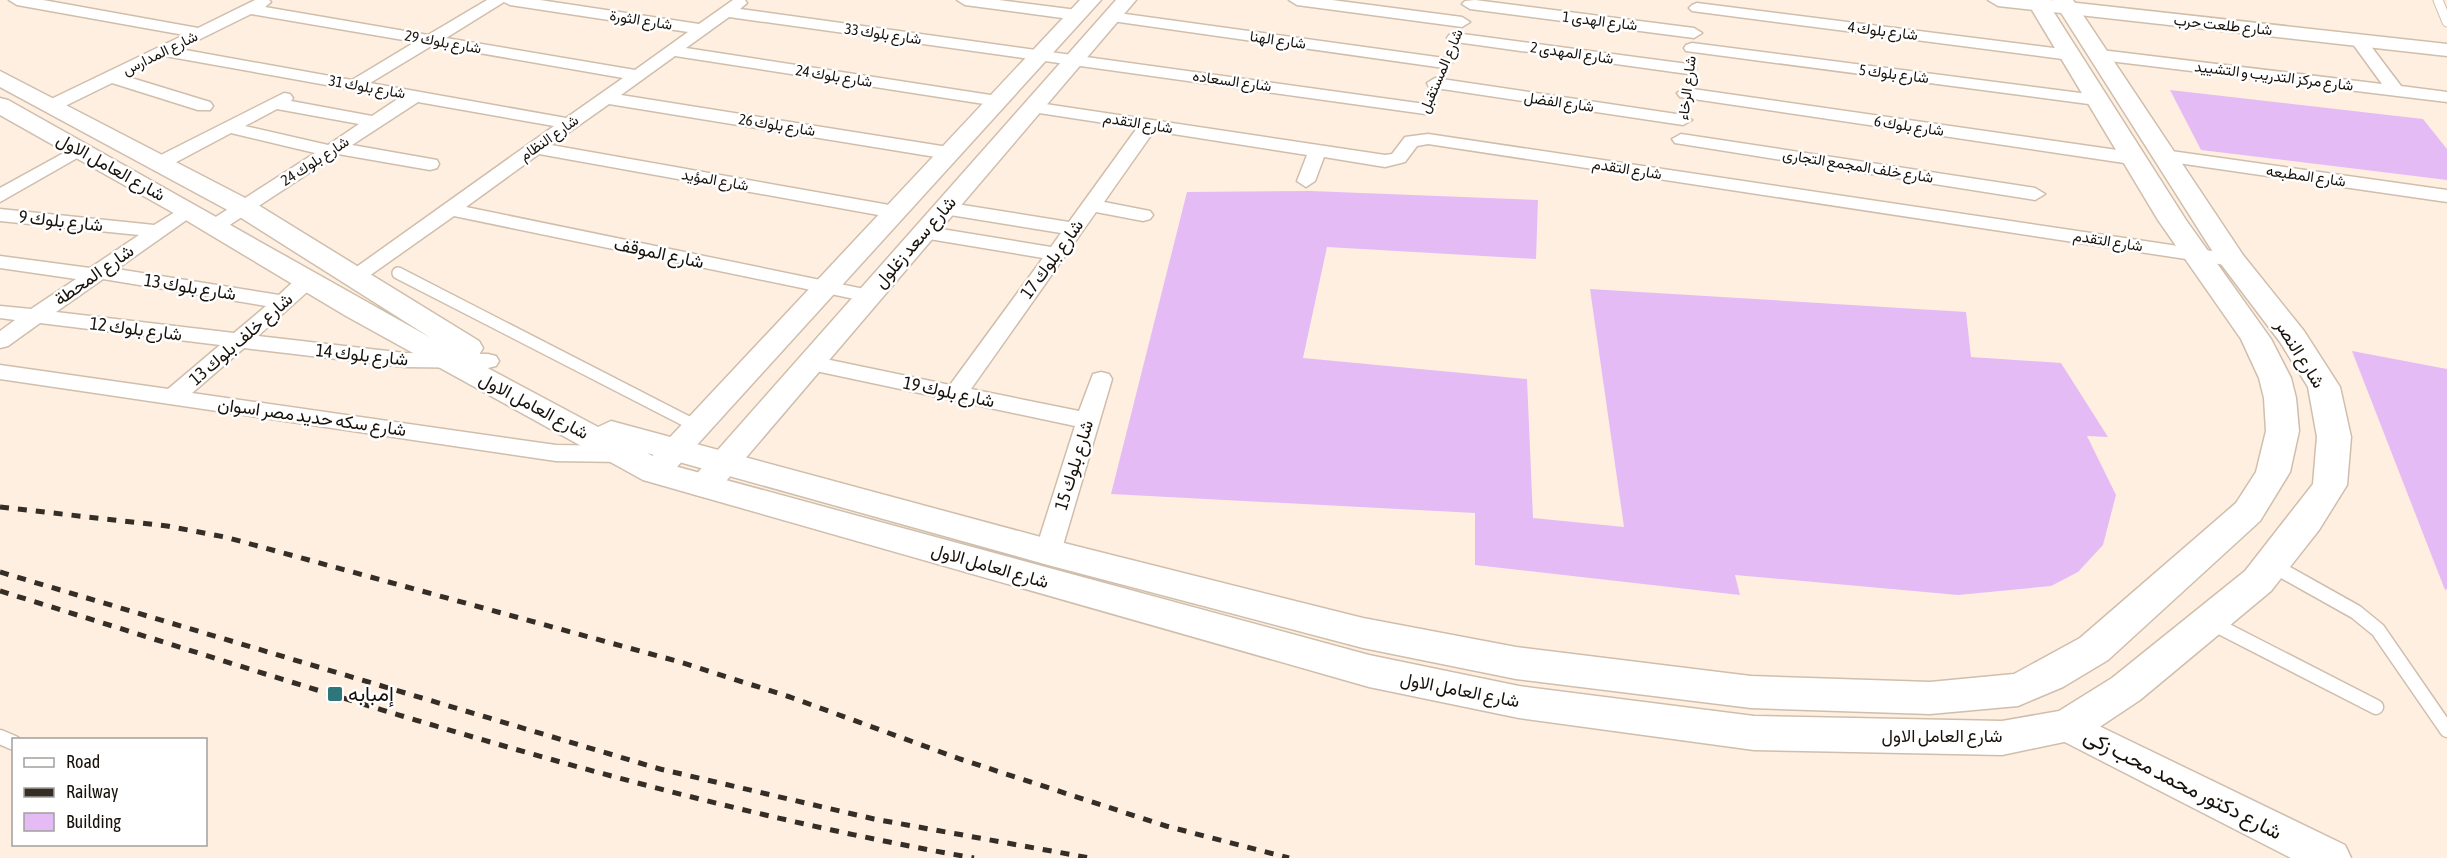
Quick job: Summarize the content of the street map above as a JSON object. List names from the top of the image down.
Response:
{
  "streets": {
    "main road": ["شارع العامل الاول", "شارع النصر"],
    "street": [
      "شارع الثورة",
      "شارع الهدى 1",
      "شارع طلعت حرب",
      "شارع بلوك 4",
      "شارع بلوك 33",
      "شارع الهنا",
      "شارع بلوك 29",
      "شارع المدارس",
      "شارع المهدى 2",
      "شارع المستقبل",
      "شارع بلوك 5",
      "شارع بلوك 24",
      "شارع مركز التدريب و التشييد",
      "شارع السعاده",
      "شارع بلوك 31",
      "شارع الرخاء",
      "شارع الفضل",
      "شارع التقدم",
      "شارع بلوك 26",
      "شارع بلوك 6",
      "شارع النظام",
      "شارع خلف المجمع التجارى",
      "شارع المطبعه",
      "شارع المؤيد",
      "شارع بلوك 9",
      "شارع سعد زغلول",
      "شارع الموقف",
      "شارع بلوك 17",
      "شارع المحطة",
      "شارع بلوك 13",
      "شارع بلوك 12",
      "شارع خلف بلوك 13",
      "شارع بلوك 14",
      "شارع بلوك 19",
      "شارع سكه حديد مصر اسوان",
      "شارع بلوك 15",
      "شارع دكتور محمد محب زكى"
    ]
  },
  "crossings": [
    ["شارع الثورة", "شارع النظام"],
    ["شارع الهدى 1", "شارع المستقبل"],
    ["شارع الهدى 1", "شارع بلوك 5"],
    ["شارع الهدى 1", "شارع الرخاء"],
    ["شارع طلعت حرب", "شارع النصر"],
    ["شارع بلوك 4", "شارع الرخاء"],
    ["شارع بلوك 4", "شارع النصر"],
    ["شارع بلوك 33", "شارع السعاده"],
    ["شارع بلوك 33", "شارع النظام"],
    ["شارع بلوك 33", "شارع سعد زغلول"],
    ["شارع الهنا", "شارع المستقبل"],
    ["شارع الهنا", "شارع سعد زغلول"],
    ["شارع بلوك 29", "شارع المدارس"],
    ["شارع بلوك 29", "شارع النظام"],
    ["شارع المدارس", "شارع بلوك 31"],
    ["شارع المدارس", "شارع العامل الاول"],
    ["شارع المهدى 2", "شارع المستقبل"],
    ["شارع المهدى 2", "شارع الرخاء"],
    ["شارع المستقبل", "شارع السعاده"],
    ["شارع المستقبل", "شارع الفضل"],
    ["شارع المستقبل", "شارع التقدم"],
    ["شارع بلوك 5", "شارع الرخاء"],
    ["شارع بلوك 5", "شارع النصر"],
    ["شارع بلوك 24", "شارع بلوك 31"],
    ["شارع بلوك 24", "شارع النظام"],
    ["شارع بلوك 24", "شارع العامل الاول"],
    ["شارع بلوك 24", "شارع سعد زغلول"],
    ["شارع بلوك 24", "شارع المحطة"],
    ["شارع مركز التدريب و التشييد", "شارع النصر"],
    ["شارع السعاده", "شارع سعد زغلول"],
    ["شارع بلوك 31", "شارع النظام"],
    ["شارع الرخاء", "شارع الفضل"],
    ["شارع الرخاء", "شارع التقدم"],
    ["شارع الرخاء", "شارع بلوك 6"],
    ["شارع الرخاء", "شارع خلف المجمع التجارى"],
    ["شارع التقدم", "شارع سعد زغلول"],
    ["شارع التقدم", "شارع بلوك 17"],
    ["شارع التقدم", "شارع النصر"],
    ["شارع بلوك 26", "شارع النظام"],
    ["شارع بلوك 26", "شارع سعد زغلول"],
    ["شارع بلوك 6", "شارع النصر"],
    ["شارع النظام", "شارع العامل الاول"],
    ["شارع النظام", "شارع المؤيد"],
    ["شارع النظام", "شارع الموقف"],
    ["شارع العامل الاول", "شارع سعد زغلول"],
    ["شارع العامل الاول", "شارع المحطة"],
    ["شارع العامل الاول", "شارع بلوك 13"],
    ["شارع العامل الاول", "شارع خلف بلوك 13"],
    ["شارع العامل الاول", "شارع النصر"],
    ["شارع العامل الاول", "شارع بلوك 14"],
    ["شارع العامل الاول", "شارع سكه حديد مصر اسوان"],
    ["شارع العامل الاول", "شارع بلوك 15"],
    ["شارع العامل الاول", "شارع دكتور محمد محب زكى"],
    ["شارع المطبعه", "شارع النصر"],
    ["شارع المؤيد", "شارع سعد زغلول"],
    ["شارع بلوك 9", "شارع المحطة"],
    ["شارع سعد زغلول", "شارع الموقف"],
    ["شارع سعد زغلول", "شارع بلوك 19"],
    ["شارع بلوك 17", "شارع بلوك 19"],
    ["شارع المحطة", "شارع بلوك 13"],
    ["شارع المحطة", "شارع بلوك 12"],
    ["شارع بلوك 13", "شارع خلف بلوك 13"],
    ["شارع بلوك 12", "شارع خلف بلوك 13"],
    ["شارع بلوك 12", "شارع بلوك 14"],
    ["شارع خلف بلوك 13", "شارع بلوك 14"],
    ["شارع خلف بلوك 13", "شارع سكه حديد مصر اسوان"],
    ["شارع النصر", "شارع دكتور محمد محب زكى"],
    ["شارع بلوك 19", "شارع بلوك 15"]
  ],
  "places": {
    "transit": ["إمبابه"]
  },
  "legend": ["Road", "Railway", "Building"]
}
